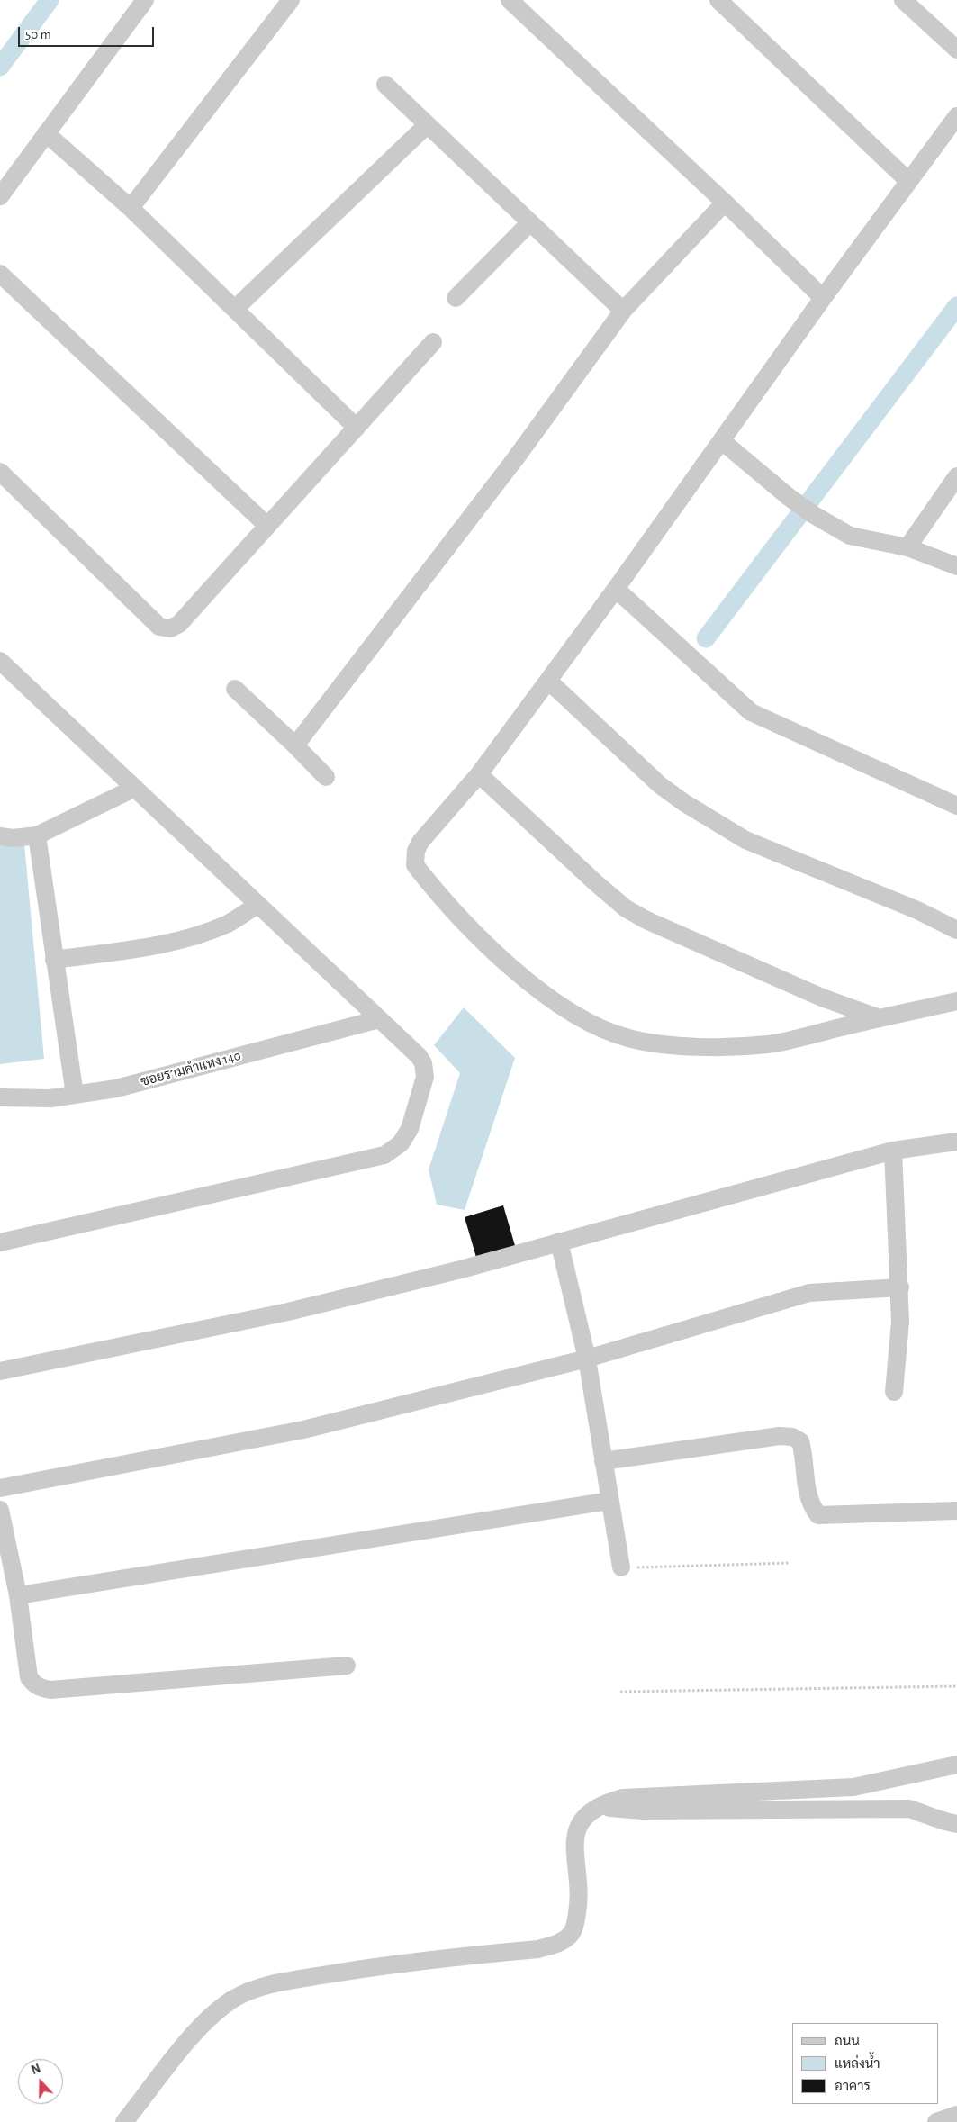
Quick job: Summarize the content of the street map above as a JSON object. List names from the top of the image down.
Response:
{
  "streets": {
    "street": ["ซอยรามคำแหง 140"]
  },
  "legend": ["ถนน", "แหล่งน้ำ", "อาคาร"],
  "scale_bar": "50 m",
  "north": "top"
}
